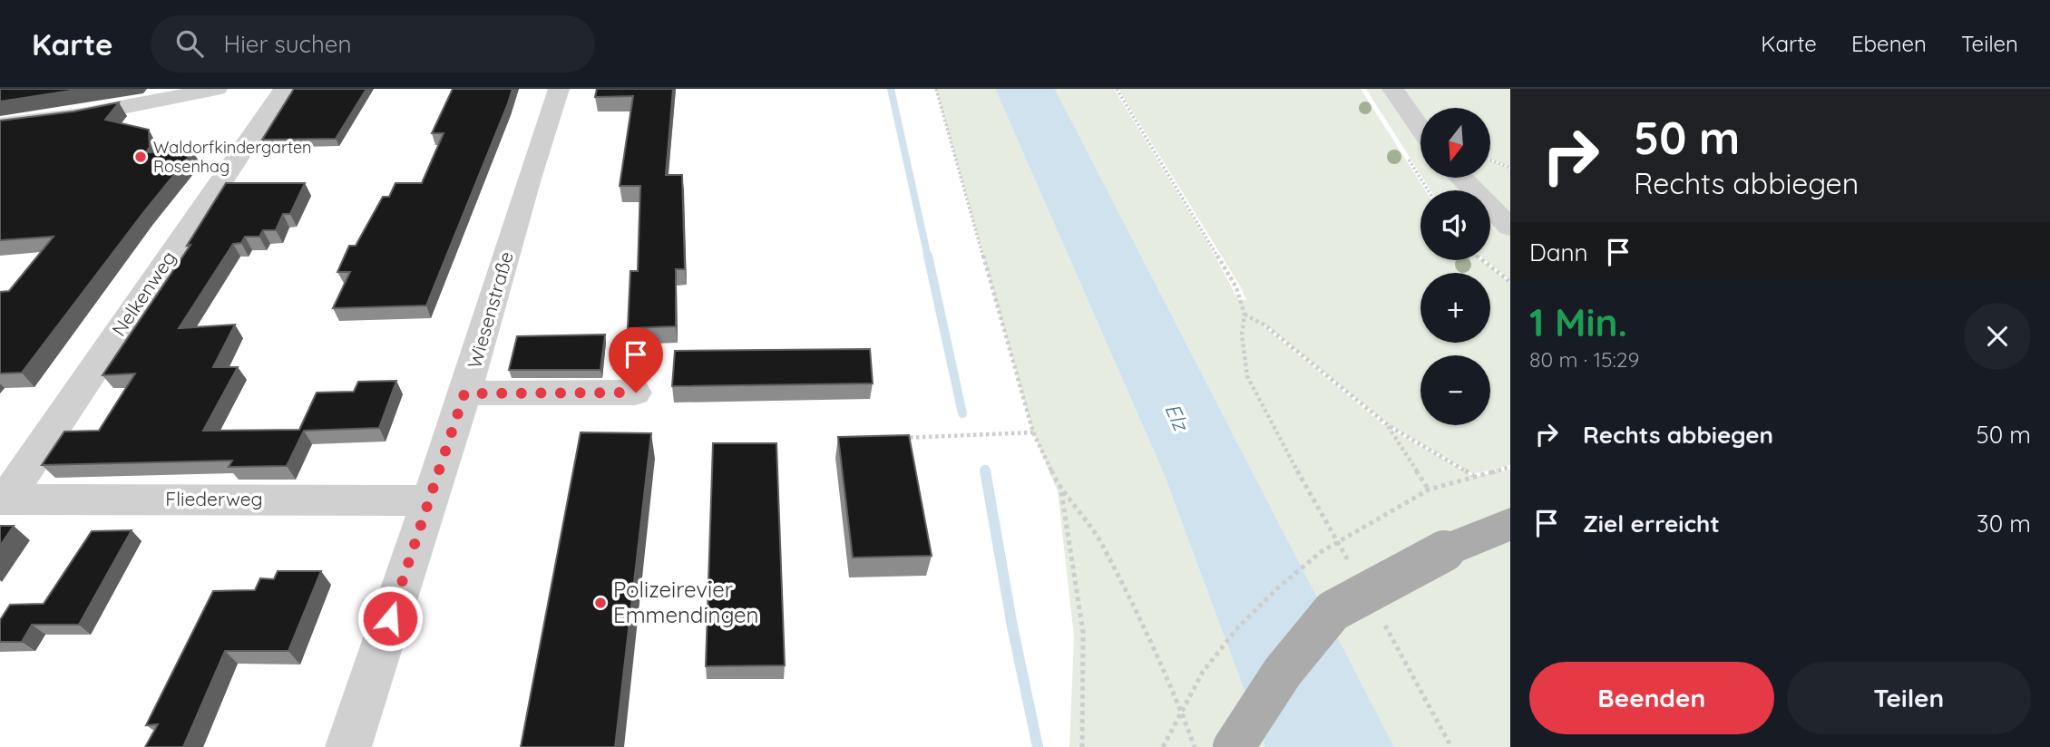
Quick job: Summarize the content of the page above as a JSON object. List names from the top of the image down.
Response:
{
  "streets": {
    "street": ["Nelkenweg", "Wiesenstraße", "Fliederweg"]
  },
  "crossings": [
    ["Nelkenweg", "Fliederweg"],
    ["Wiesenstraße", "Fliederweg"]
  ],
  "water": ["Elz"],
  "places": ["Waldorfkindergarten Rosenhag", "Polizeirevier Emmendingen"],
  "north": "bottom",
  "page": {
    "header": "Karte",
    "search": "Hier suchen",
    "nav": ["Karte", "Ebenen", "Teilen"],
    "turn": ["50 m", "Rechts abbiegen"],
    "map_buttons": ["+", "−"],
    "then": "Dann",
    "heading": ["1 Min.", "80 m · 15:29"],
    "list": [
      {
        "name": "Rechts abbiegen",
        "value": "50 m"
      },
      {
        "name": "Ziel erreicht",
        "value": "30 m"
      }
    ],
    "buttons": ["Beenden", "Teilen"]
  }
}
